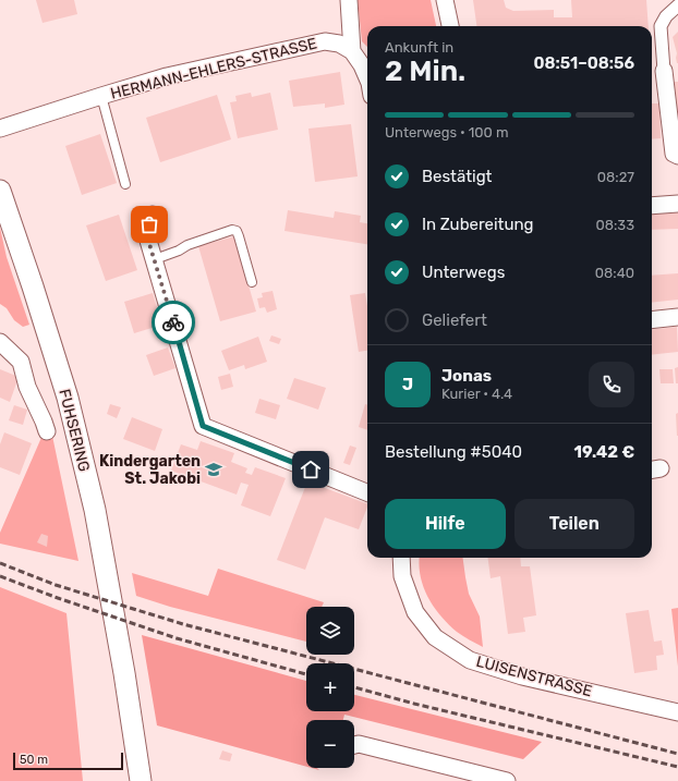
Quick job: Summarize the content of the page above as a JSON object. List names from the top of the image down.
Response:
{
  "streets": {
    "street": ["HERMANN-EHLERS-STRASSE", "FUHSERING", "LUISENSTRASSE"]
  },
  "places": {
    "school or university": ["Kindergarten St. Jakobi"]
  },
  "scale_bar": "50 m",
  "page": {
    "heading": ["2 Min.", "Ankunft in", "08:51–08:56"],
    "panel": [
      "Jonas",
      "Kurier · 4.4",
      "Bestellung #5040",
      "19.42 €"
    ],
    "bar": "Unterwegs · 100 m",
    "list": [
      ["Bestätigt", "08:27"],
      ["In Zubereitung", "08:33"],
      ["Unterwegs", "08:40"],
      "Geliefert"
    ],
    "round": "J",
    "buttons": ["Hilfe", "Teilen"],
    "map_buttons": ["+", "−"],
    "scale": "50 m"
  }
}
